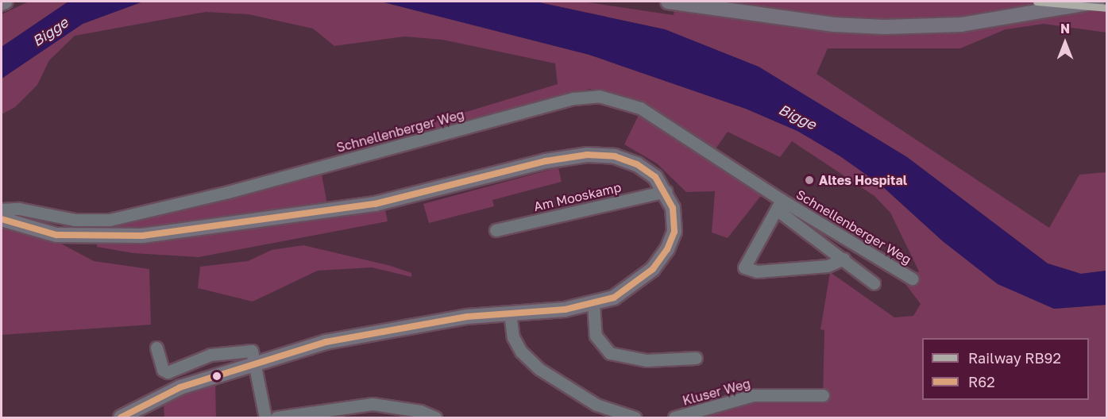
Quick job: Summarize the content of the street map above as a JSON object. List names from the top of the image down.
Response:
{
  "streets": {
    "street": ["Schnellenberger Weg", "Am Mooskamp", "Kluser Weg"]
  },
  "water": ["Bigge"],
  "places": ["Altes Hospital"],
  "lines": ["rail line RB92", "transit line R62"],
  "legend": ["Railway RB92", "R62"],
  "north": "top"
}
